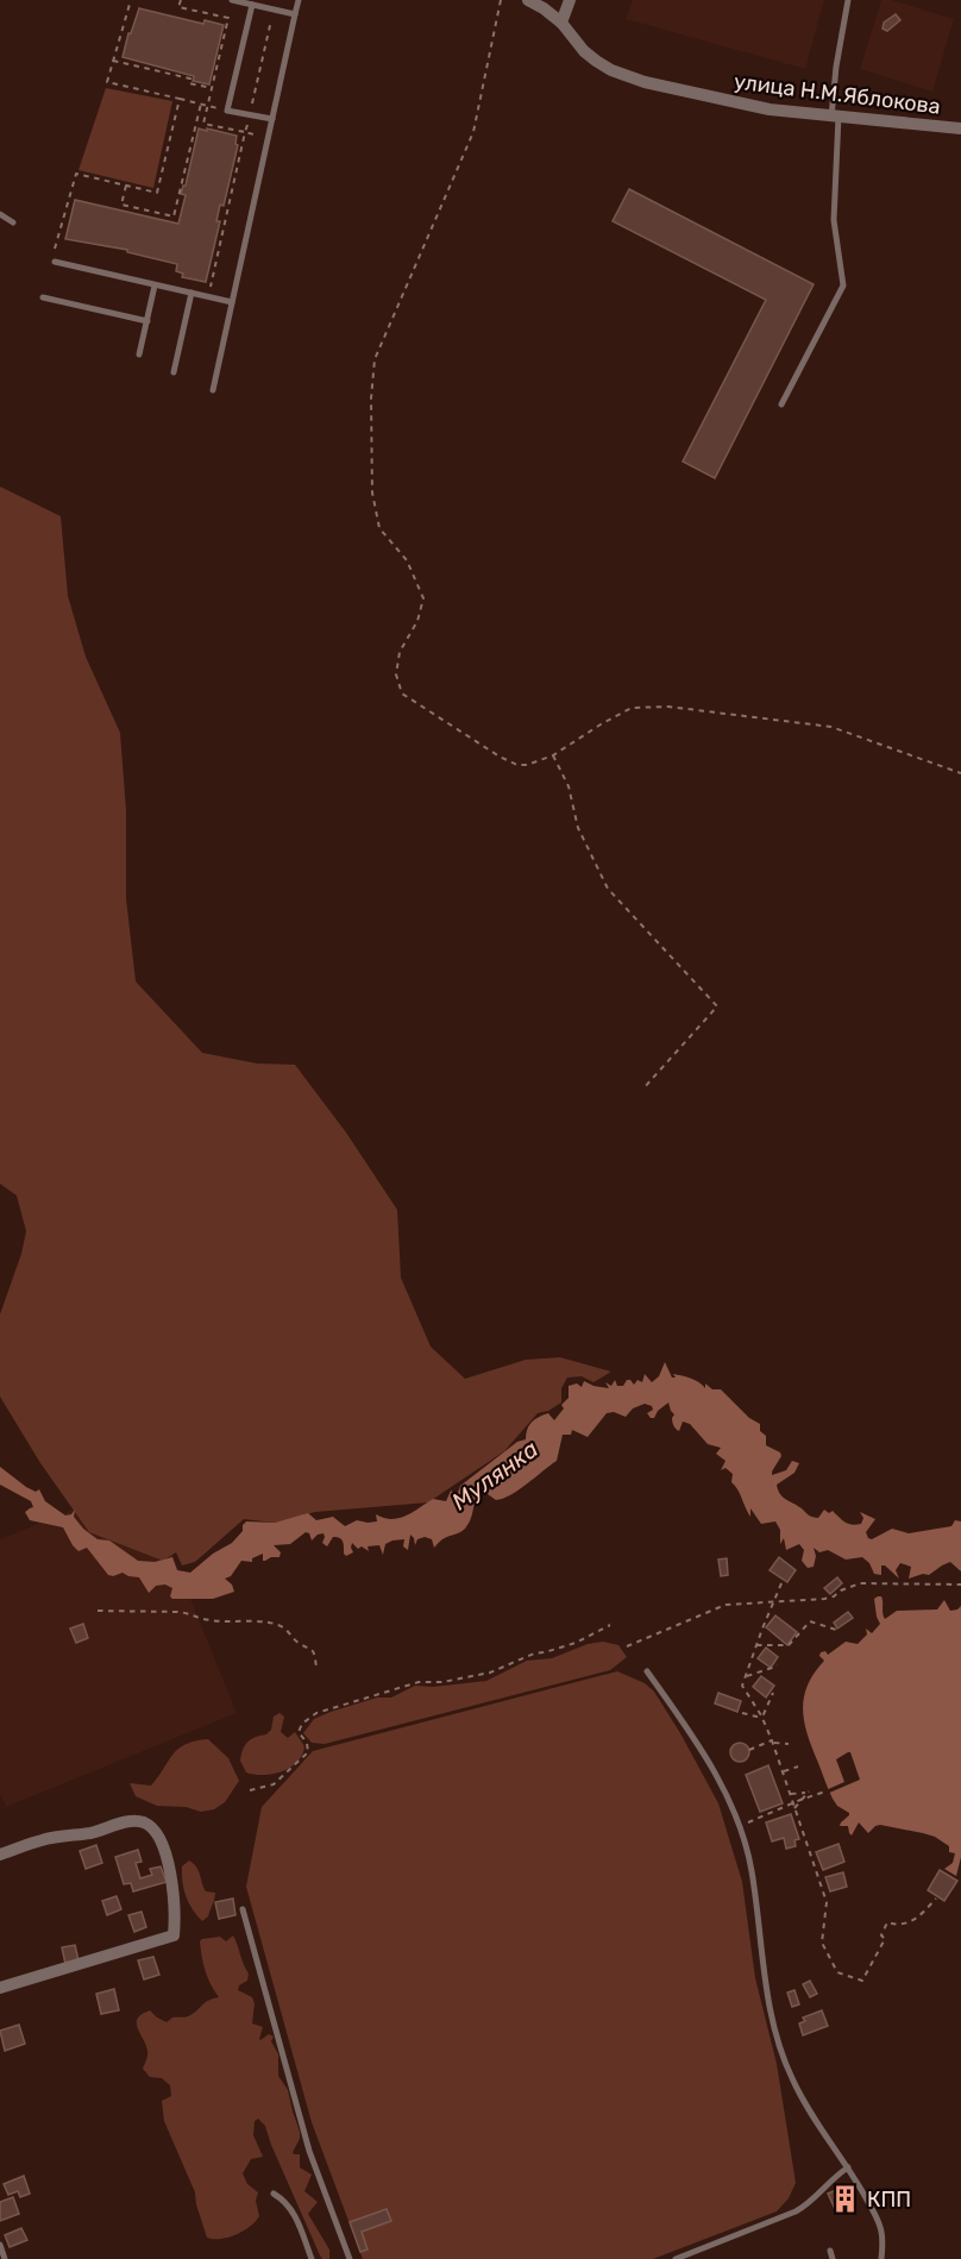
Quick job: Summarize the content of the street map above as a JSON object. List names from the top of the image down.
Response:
{
  "streets": {
    "street": ["улица Н.М.Яблокова"]
  },
  "water": ["Мулянка"],
  "places": {
    "building": ["КПП"]
  }
}
